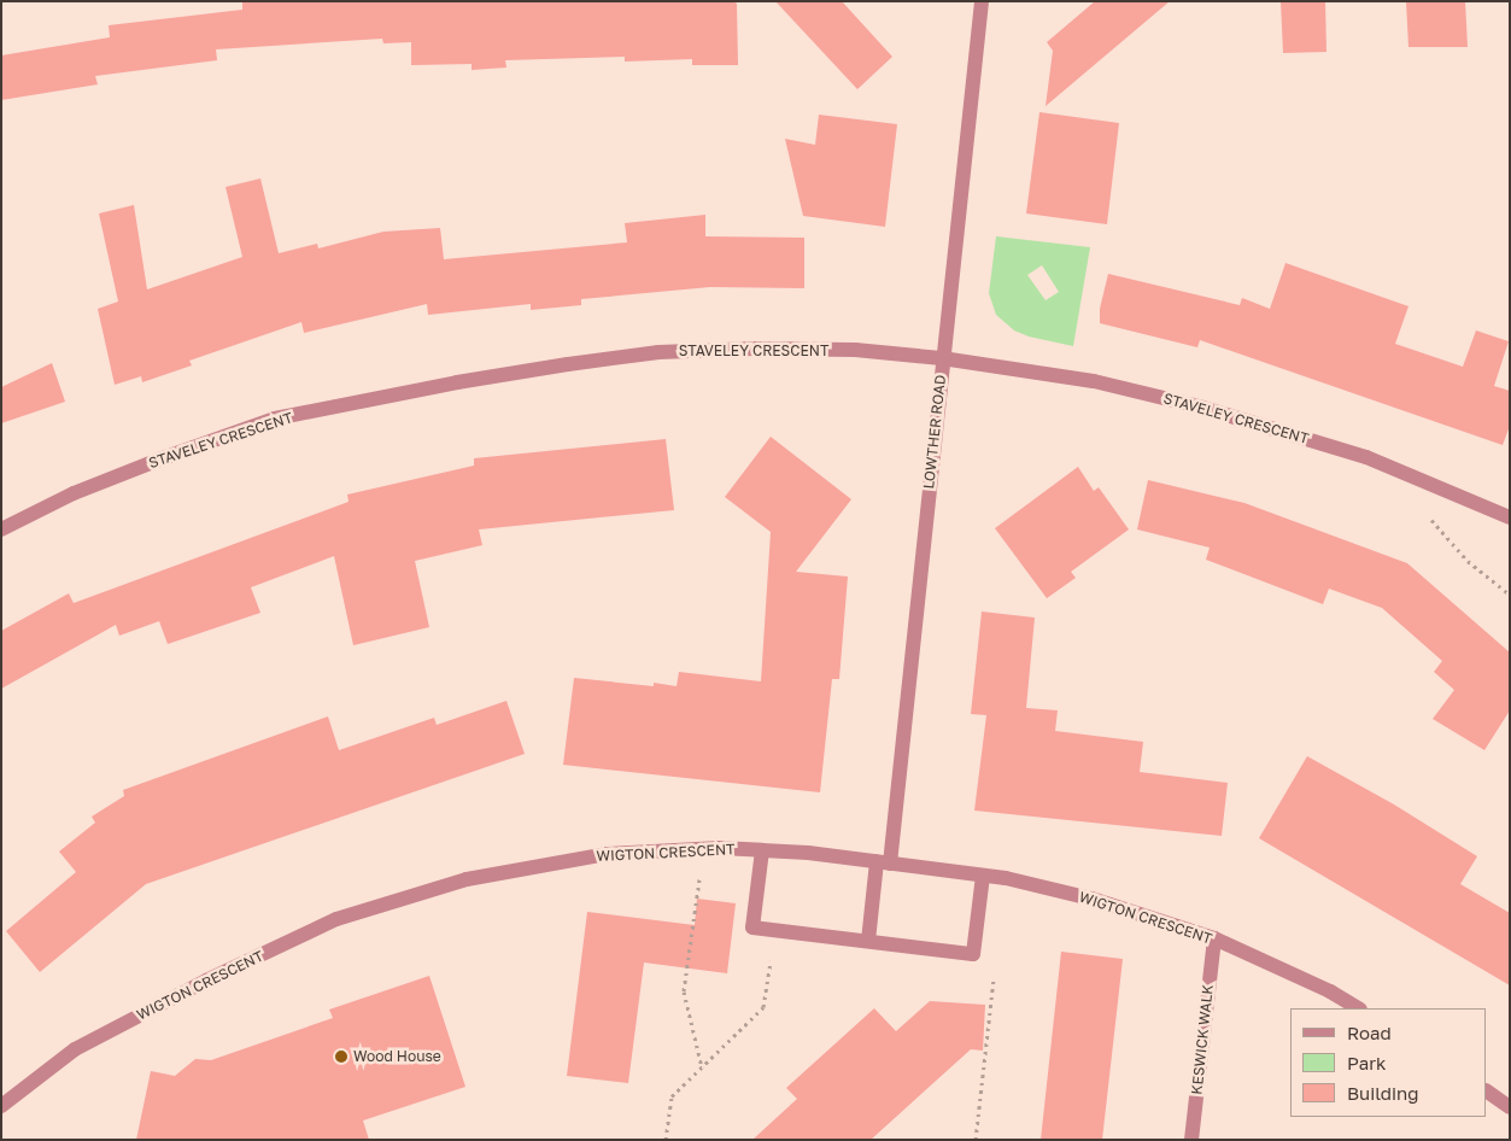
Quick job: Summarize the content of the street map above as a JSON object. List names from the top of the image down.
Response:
{
  "streets": {
    "street": [
      "STAVELEY CRESCENT",
      "LOWTHER ROAD",
      "WIGTON CRESCENT",
      "KESWICK WALK"
    ]
  },
  "crossings": [
    ["STAVELEY CRESCENT", "LOWTHER ROAD"],
    ["LOWTHER ROAD", "WIGTON CRESCENT"],
    ["WIGTON CRESCENT", "KESWICK WALK"]
  ],
  "places": ["Wood House"],
  "legend": ["Road", "Park", "Building"]
}
